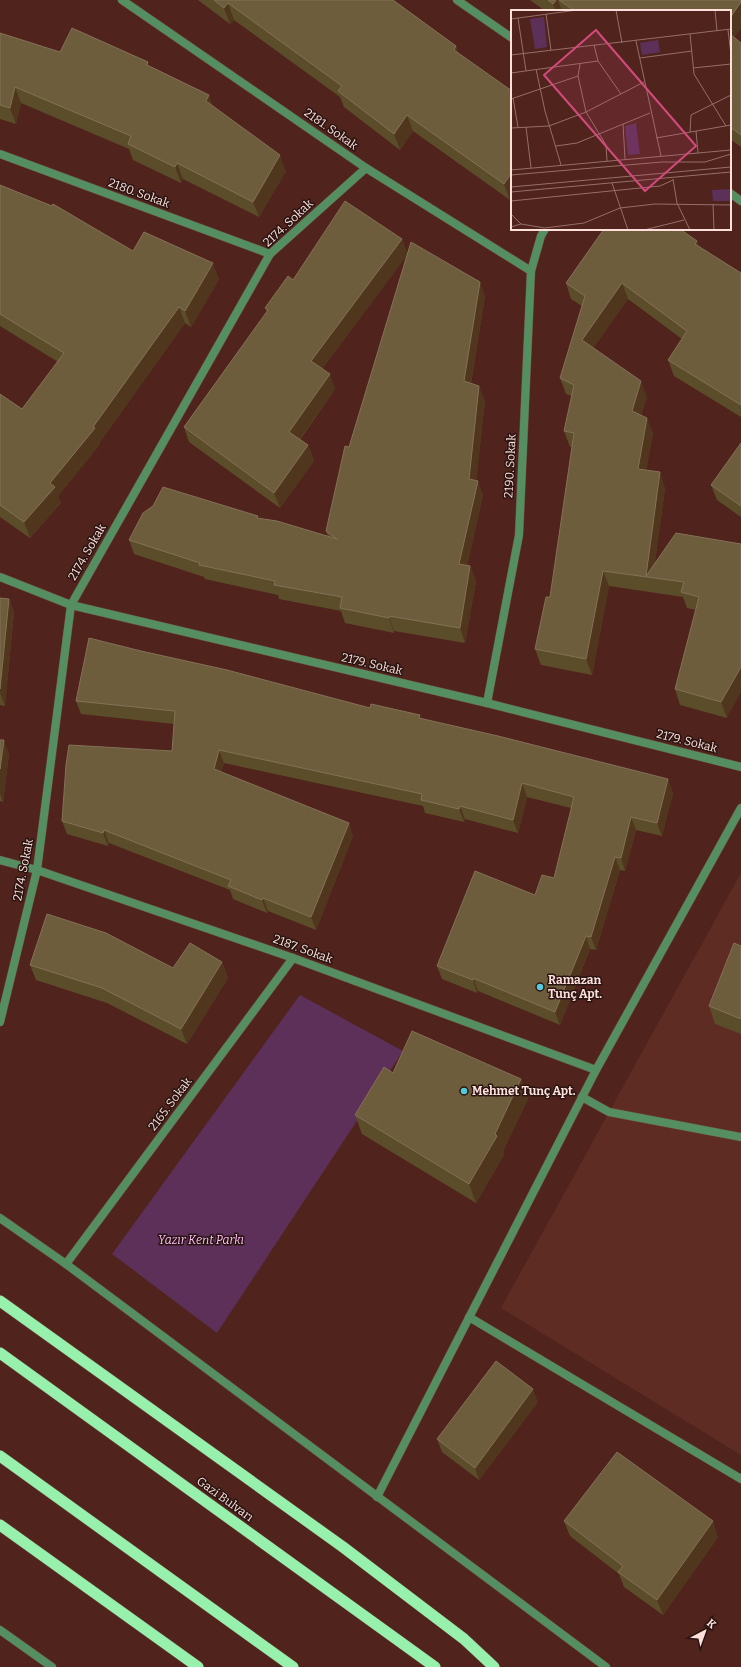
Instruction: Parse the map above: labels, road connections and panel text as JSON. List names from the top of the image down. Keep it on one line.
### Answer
{"streets":{"highway":["Gazi Bulvarı"],"street":["2181. Sokak","2180. Sokak","2174. Sokak","2190. Sokak","2179. Sokak","2187. Sokak","2165. Sokak"]},"crossings":[["2181. Sokak","2174. Sokak"],["2181. Sokak","2190. Sokak"],["2180. Sokak","2174. Sokak"],["2174. Sokak","2179. Sokak"],["2174. Sokak","2187. Sokak"],["2190. Sokak","2179. Sokak"],["2187. Sokak","2165. Sokak"]],"parks":["Yazır Kent Parkı"],"places":["Ramazan Tunç Apt.","Mehmet Tunç Apt."],"north":"top right"}
